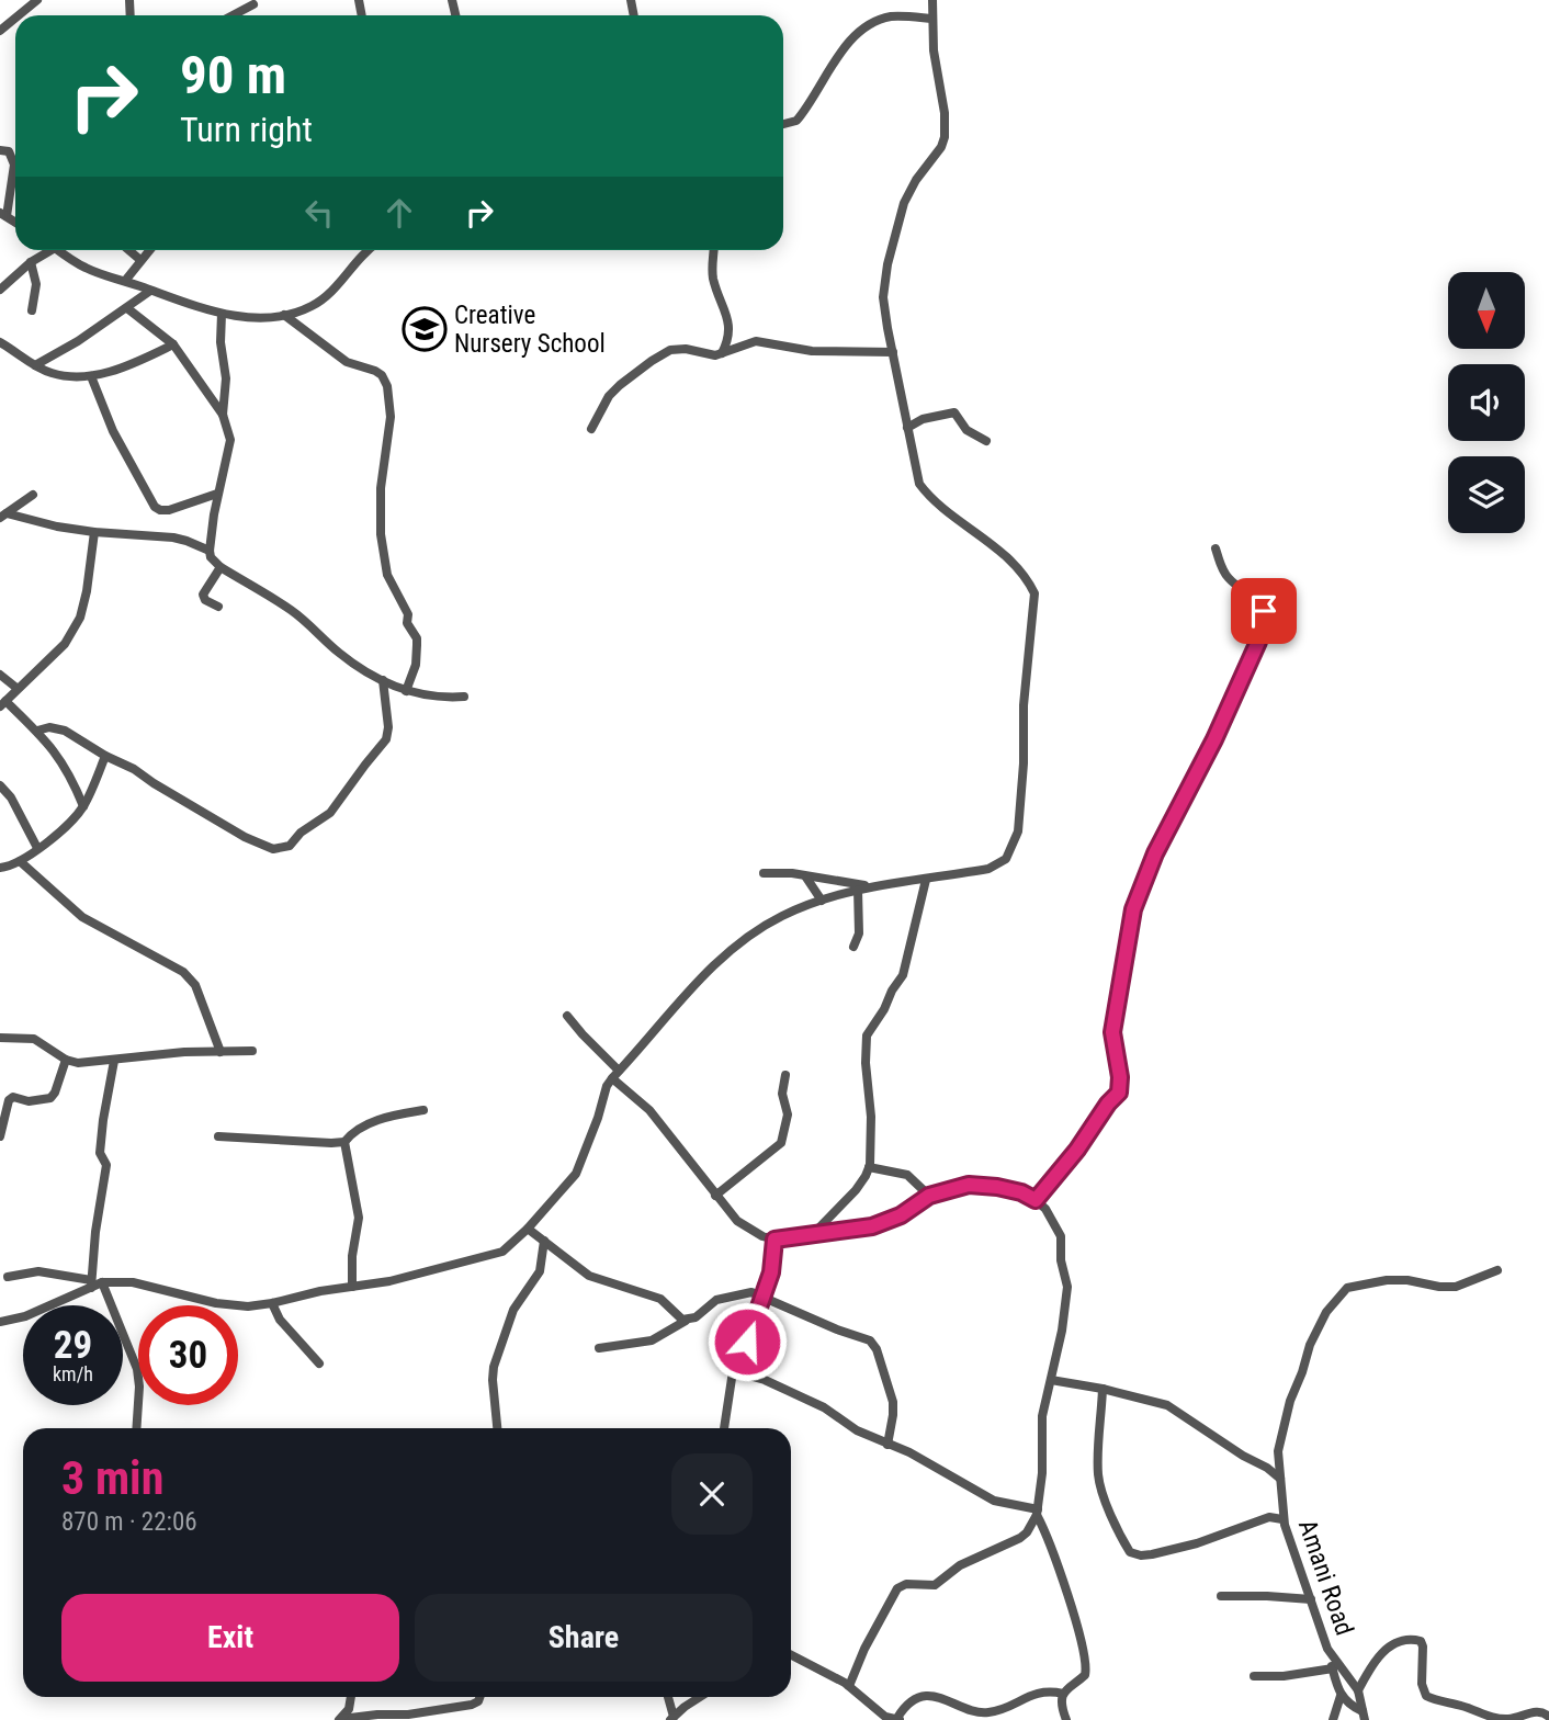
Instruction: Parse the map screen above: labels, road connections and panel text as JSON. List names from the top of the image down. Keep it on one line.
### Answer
{"streets":{"street":["Amani Road"]},"places":{"school or university":["Creative Nursery School"]},"north":"bottom","page":{"turn":["90 m","Turn right"],"speed":"29 km/h","limit":"30","heading":["3 min","870 m · 22:06"],"buttons":["Exit","Share"]}}
